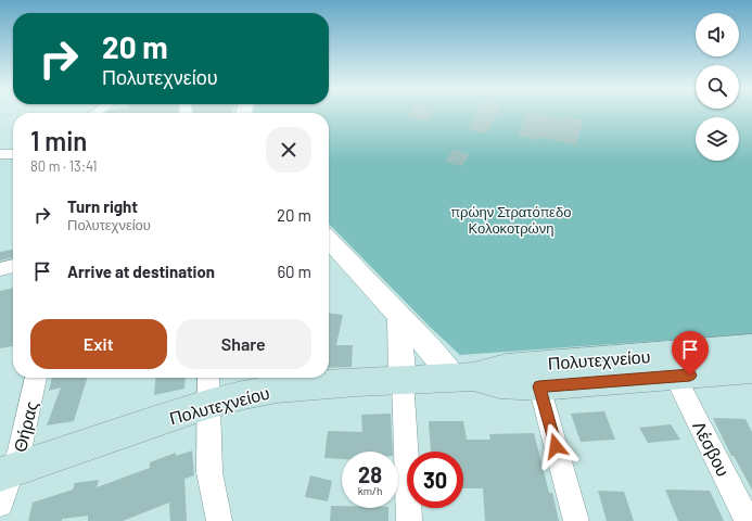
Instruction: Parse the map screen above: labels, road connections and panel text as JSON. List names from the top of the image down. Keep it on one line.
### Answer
{"streets":{"main road":["Πολυτεχνείου"],"street":["Θήρας","Λέσβου"]},"crossings":[["Πολυτεχνείου","Θήρας"],["Πολυτεχνείου","Λέσβου"]],"parks":["πρώην Στρατόπεδο Κολοκοτρώνη"],"page":{"turn":["20 m","Πολυτεχνείου"],"heading":["1 min","80 m · 13:41"],"list":[{"name":"Turn right","note":"Πολυτεχνείου","value":"20 m"},{"name":"Arrive at destination","value":"60 m"}],"buttons":["Exit","Share"],"speed":"28 km/h","limit":"30"}}
